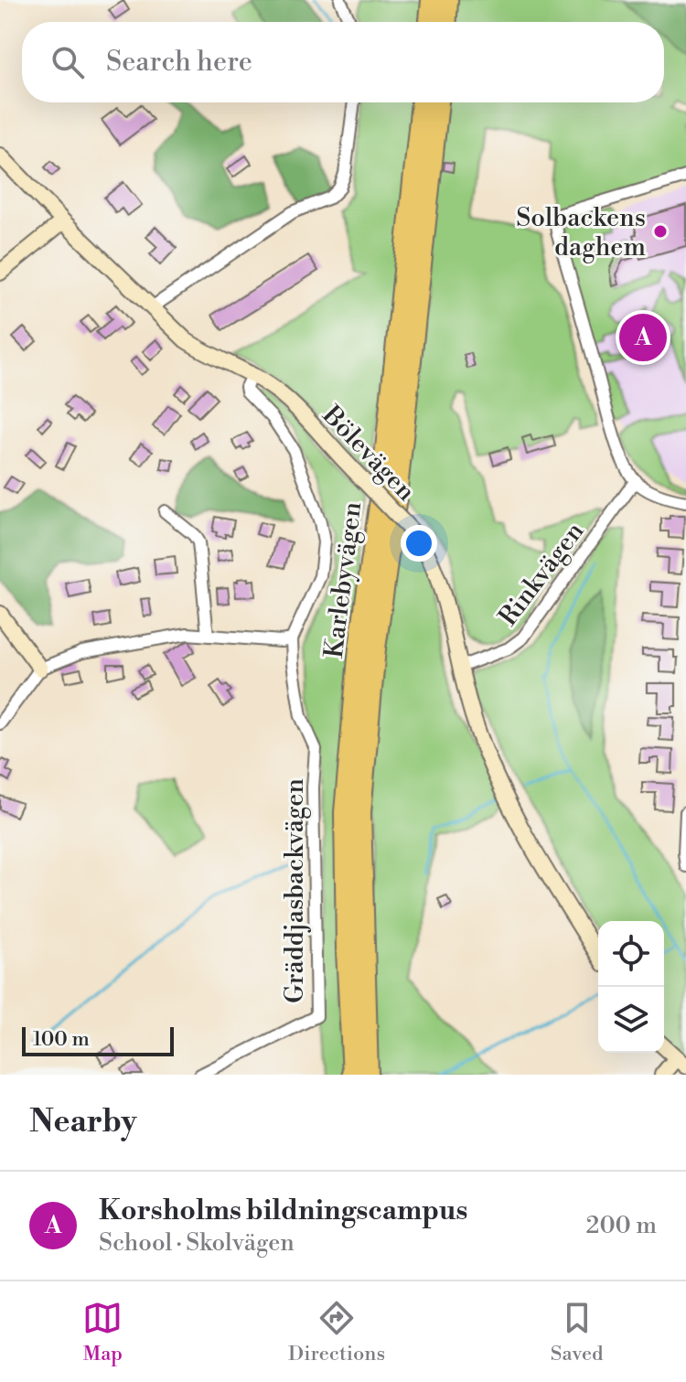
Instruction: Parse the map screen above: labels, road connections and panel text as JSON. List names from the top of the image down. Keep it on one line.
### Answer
{"streets":{"highway":["Karlebyvägen"],"main road":["Bölevägen"],"street":["Rinkvägen","Gräddjasbackvägen"]},"crossings":[["Bölevägen","Rinkvägen"]],"places":["Solbackens daghem"],"scale_bar":"100 m","page":{"search":"Search here","pins":"A","scale":"100 m","heading":"Nearby","list":[{"mark":"A","name":"Korsholms bildningscampus","note":"School · Skolvägen","value":"200 m"}],"nav":["Map","Directions","Saved"]}}
